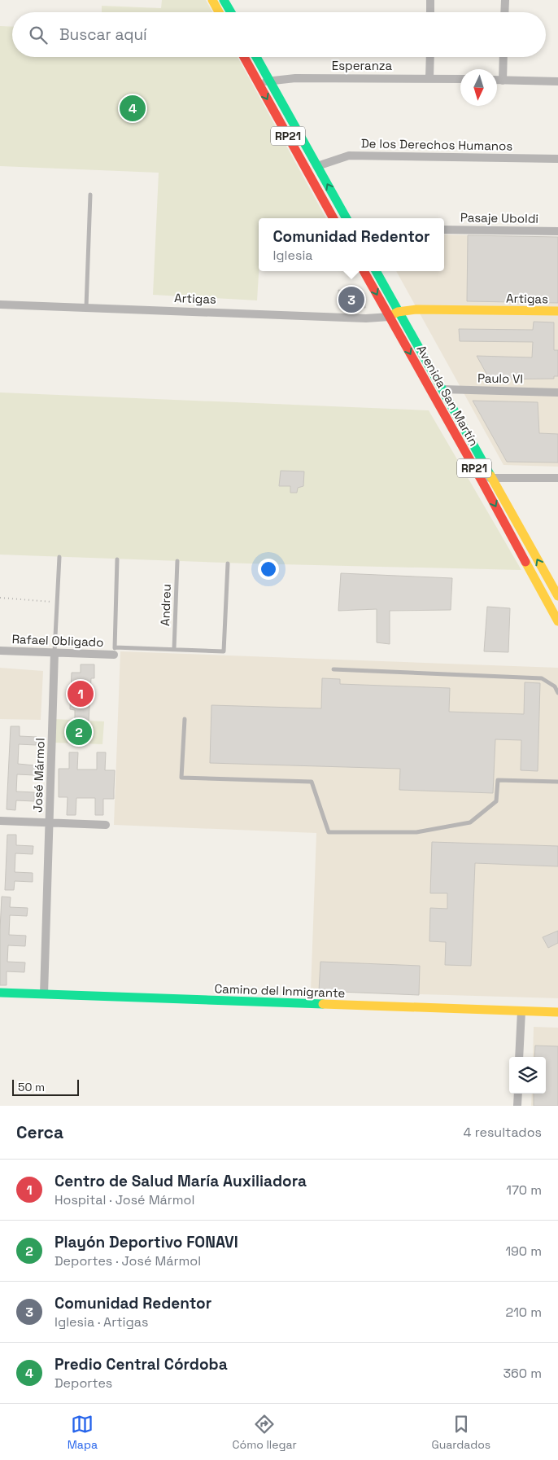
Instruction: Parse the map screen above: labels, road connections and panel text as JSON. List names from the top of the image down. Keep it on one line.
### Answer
{"streets":{"main road":["RP21","Artigas","Avenida San Martín","Camino del Inmigrante"],"street":["Esperanza","De los Derechos Humanos","Pasaje Uboldi","Paulo VI","Rafael Obligado","José Mármol"],"lane":["Andreu"]},"crossings":[["Esperanza","RP21"],["RP21","De los Derechos Humanos"],["Artigas","Avenida San Martín"],["Paulo VI","Avenida San Martín"],["Andreu","Rafael Obligado"],["Rafael Obligado","José Mármol"],["José Mármol","Camino del Inmigrante"]],"scale_bar":"50 m","north":"bottom","page":{"search":"Buscar aquí","pins":["4","3","1","2"],"popup":["Comunidad Redentor","Iglesia"],"scale":"50 m","heading":["Cerca","4 resultados"],"list":[{"mark":"1","name":"Centro de Salud María Auxiliadora","note":"Hospital · José Mármol","value":"170 m"},{"mark":"2","name":"Playón Deportivo FONAVI","note":"Deportes · José Mármol","value":"190 m"},{"mark":"3","name":"Comunidad Redentor","note":"Iglesia · Artigas","value":"210 m"},{"mark":"4","name":"Predio Central Córdoba","note":"Deportes","value":"360 m"}],"nav":["Mapa","Cómo llegar","Guardados"]}}
